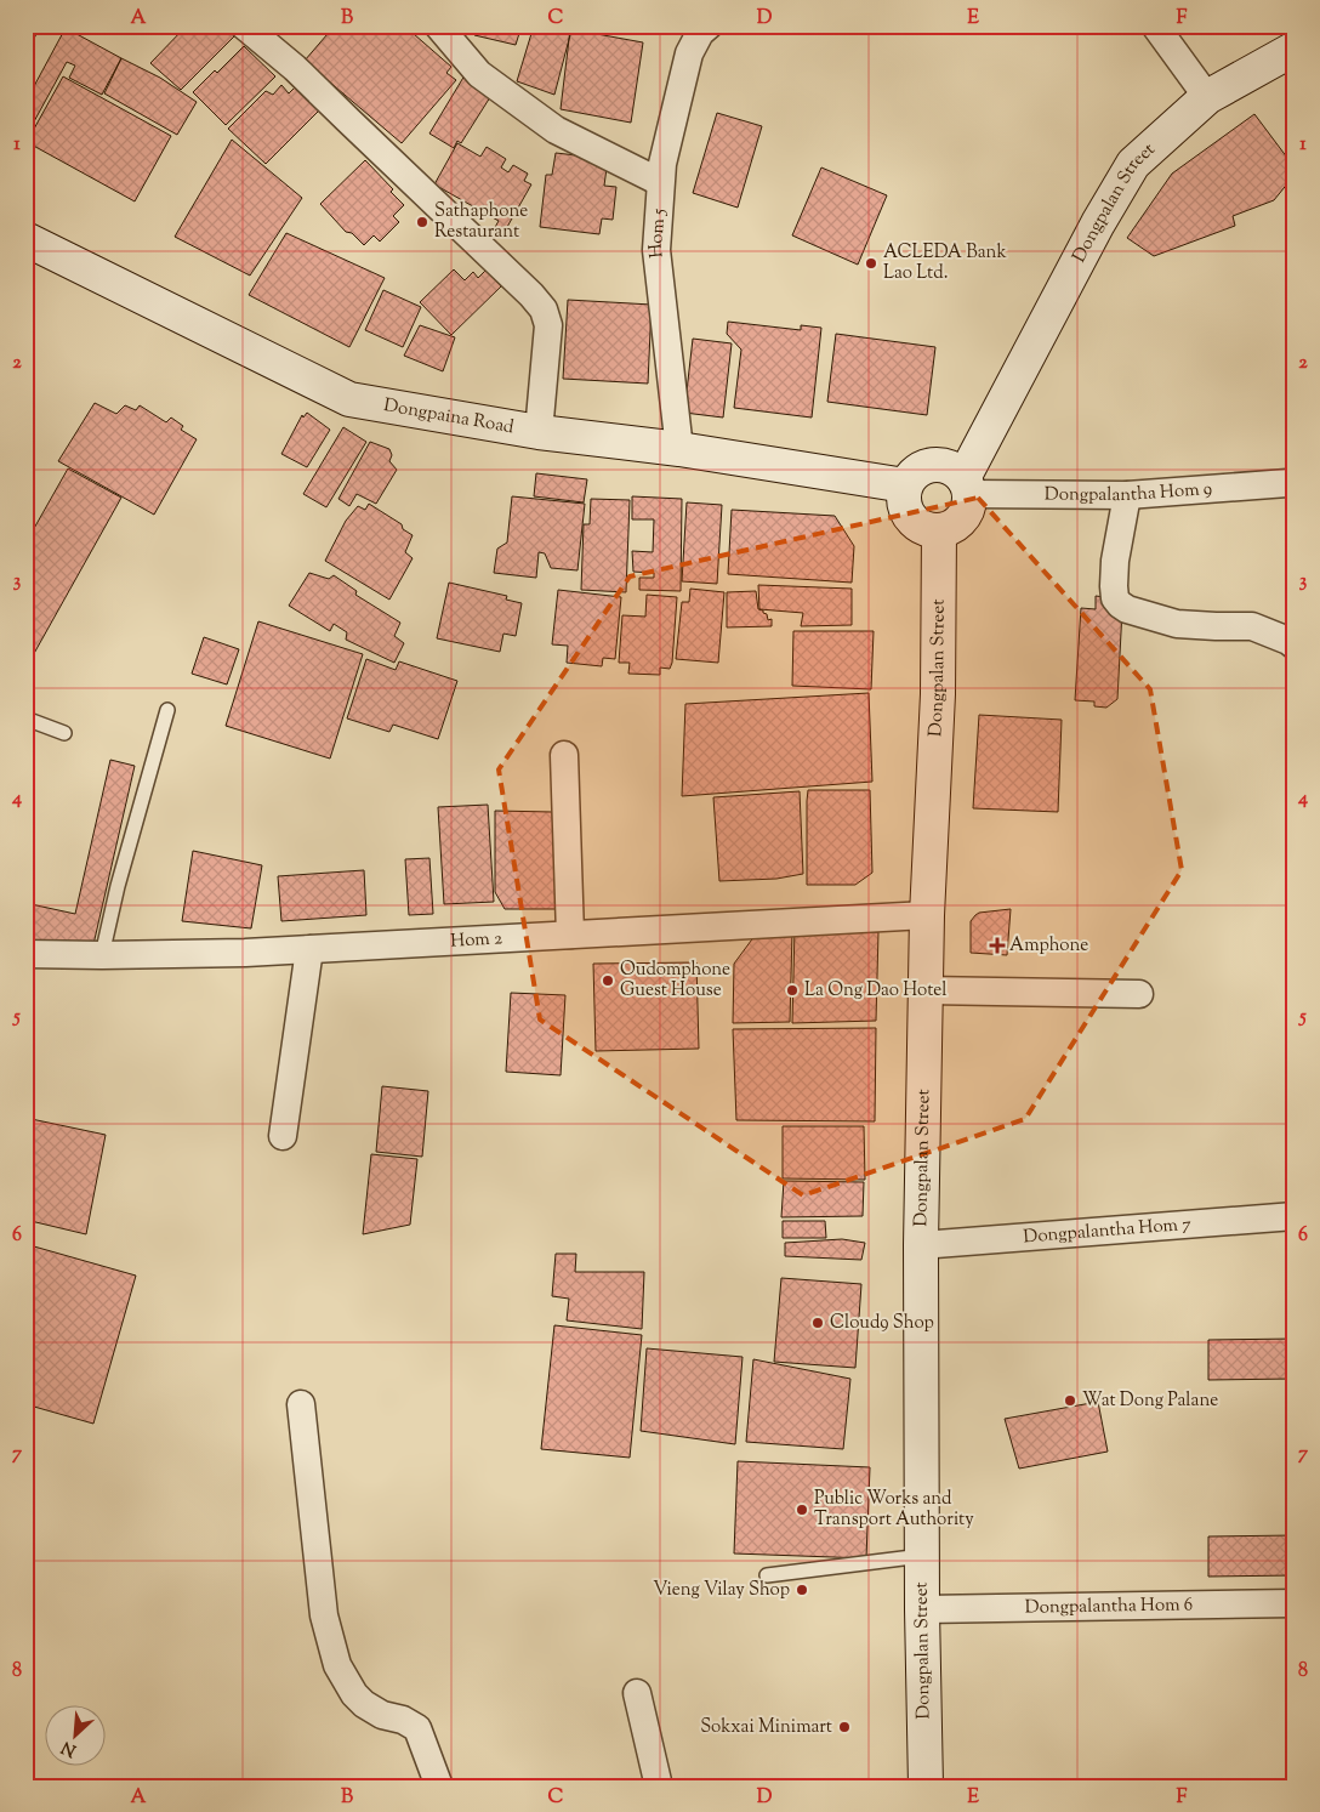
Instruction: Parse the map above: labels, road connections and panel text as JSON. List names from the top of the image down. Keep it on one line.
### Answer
{"streets":{"street":["Dongpalan Street","Hom 5","Dongpaina Road","Dongpalantha Hom 9","Hom 2","Dongpalantha Hom 7","Dongpalantha Hom 6"]},"crossings":[["Dongpalan Street","Dongpaina Road"],["Dongpalan Street","Dongpalantha Hom 9"],["Dongpalan Street","Hom 2"],["Dongpalan Street","Dongpalantha Hom 7"],["Dongpalan Street","Dongpalantha Hom 6"],["Hom 5","Dongpaina Road"],["Dongpaina Road","Dongpalantha Hom 9"]],"places":{"other":["Sathaphone Restaurant","ACLEDA Bank Lao Ltd.","Oudomphone Guest House","La Ong Dao Hotel","Cloud9 Shop","Wat Dong Palane","Public Works and Transport Authority","Vieng Vilay Shop","Sokxai Minimart"],"health":["Amphone"]},"north":"bottom left","grid":{"columns":["A","B","C","D","E","F"],"rows":["1","2","3","4","5","6","7","8"]}}
